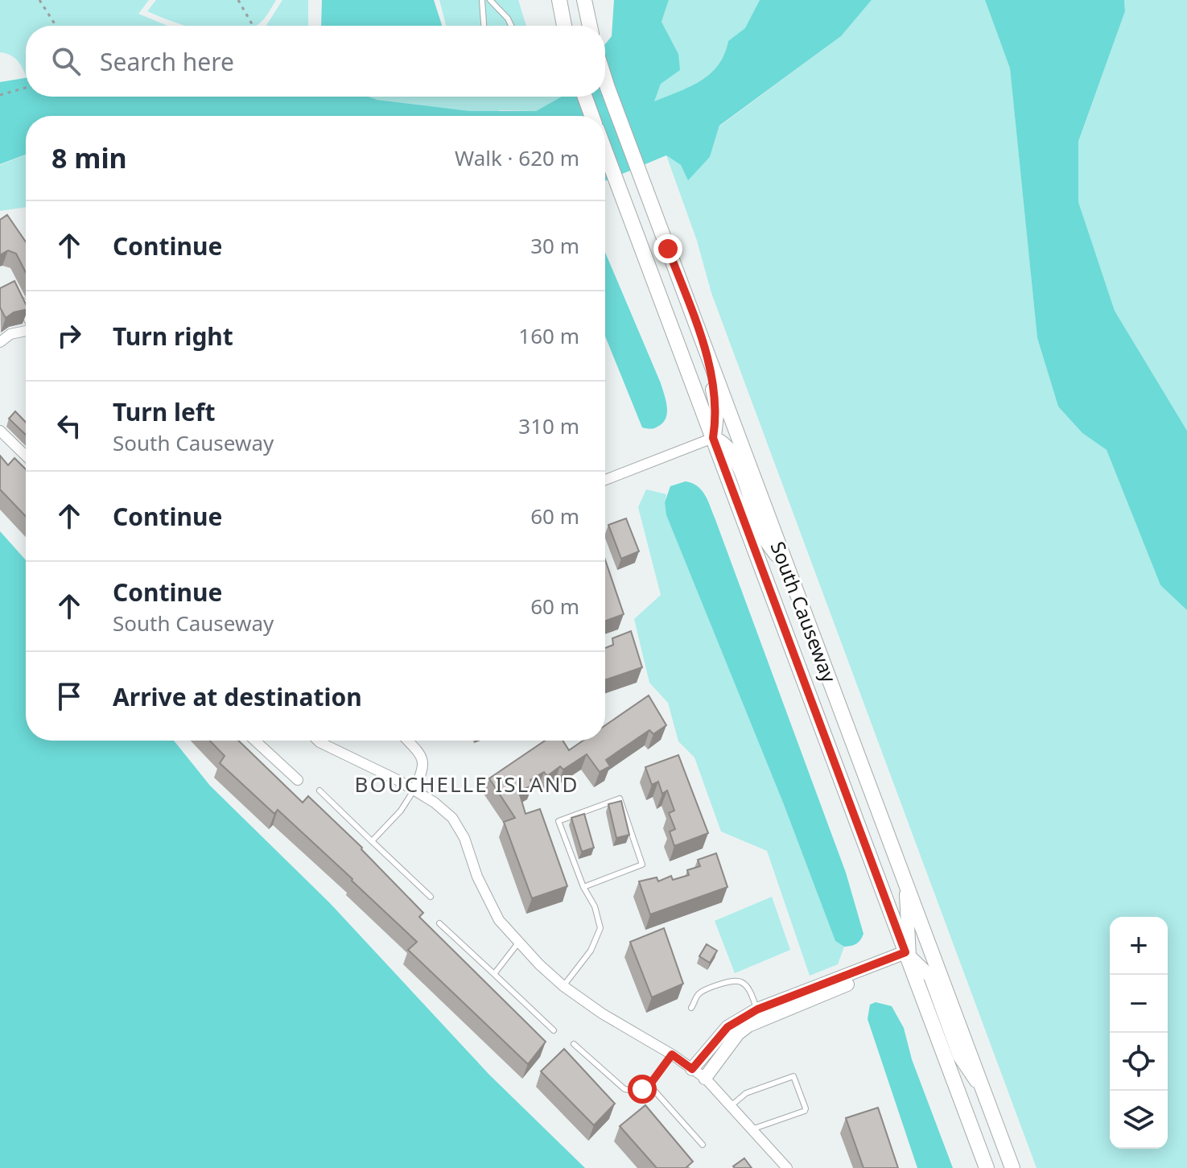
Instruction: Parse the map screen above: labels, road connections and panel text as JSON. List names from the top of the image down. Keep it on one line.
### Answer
{"streets":{"main road":["South Causeway"]},"districts":["BOUCHELLE ISLAND"],"page":{"search":"Search here","heading":["8 min","Walk · 620 m"],"list":[["Continue","30 m"],["Turn right","160 m"],["Turn left","South Causeway","310 m"],["Continue","60 m"],["Continue","South Causeway","60 m"],"Arrive at destination"],"map_buttons":["+","−"]}}
